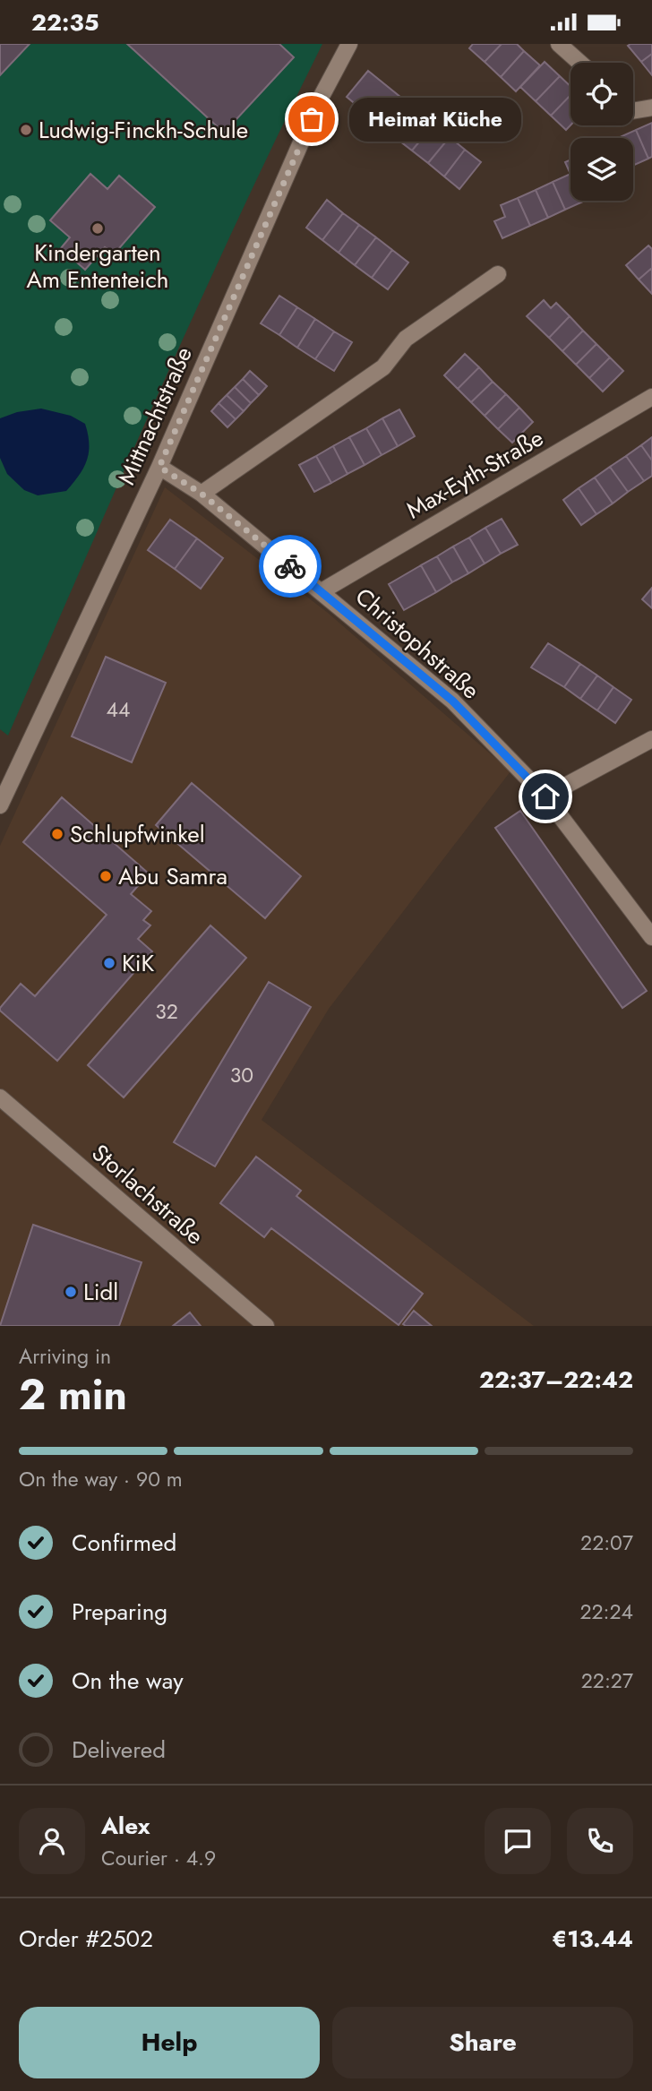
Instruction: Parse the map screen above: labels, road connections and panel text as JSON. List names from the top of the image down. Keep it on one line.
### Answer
{"streets":{"street":["Mittnachtstraße","Max-Eyth-Straße","Christophstraße","Storlachstraße"]},"crossings":[["Mittnachtstraße","Christophstraße"],["Max-Eyth-Straße","Christophstraße"]],"places":["Heimat Küche","Ludwig-Finckh-Schule","Kindergarten Am Ententeich","Schlupfwinkel","Abu Samra","KiK","Lidl"],"house_numbers":["44","32","30"],"page":{"status":"22:35","bubble":"Heimat Küche","heading":["2 min","Arriving in","22:37–22:42"],"panel":["Alex","Courier · 4.9","Order #2502","€13.44"],"bar":"On the way · 90 m","list":[["Confirmed","22:07"],["Preparing","22:24"],["On the way","22:27"],"Delivered"],"buttons":["Help","Share"]}}
